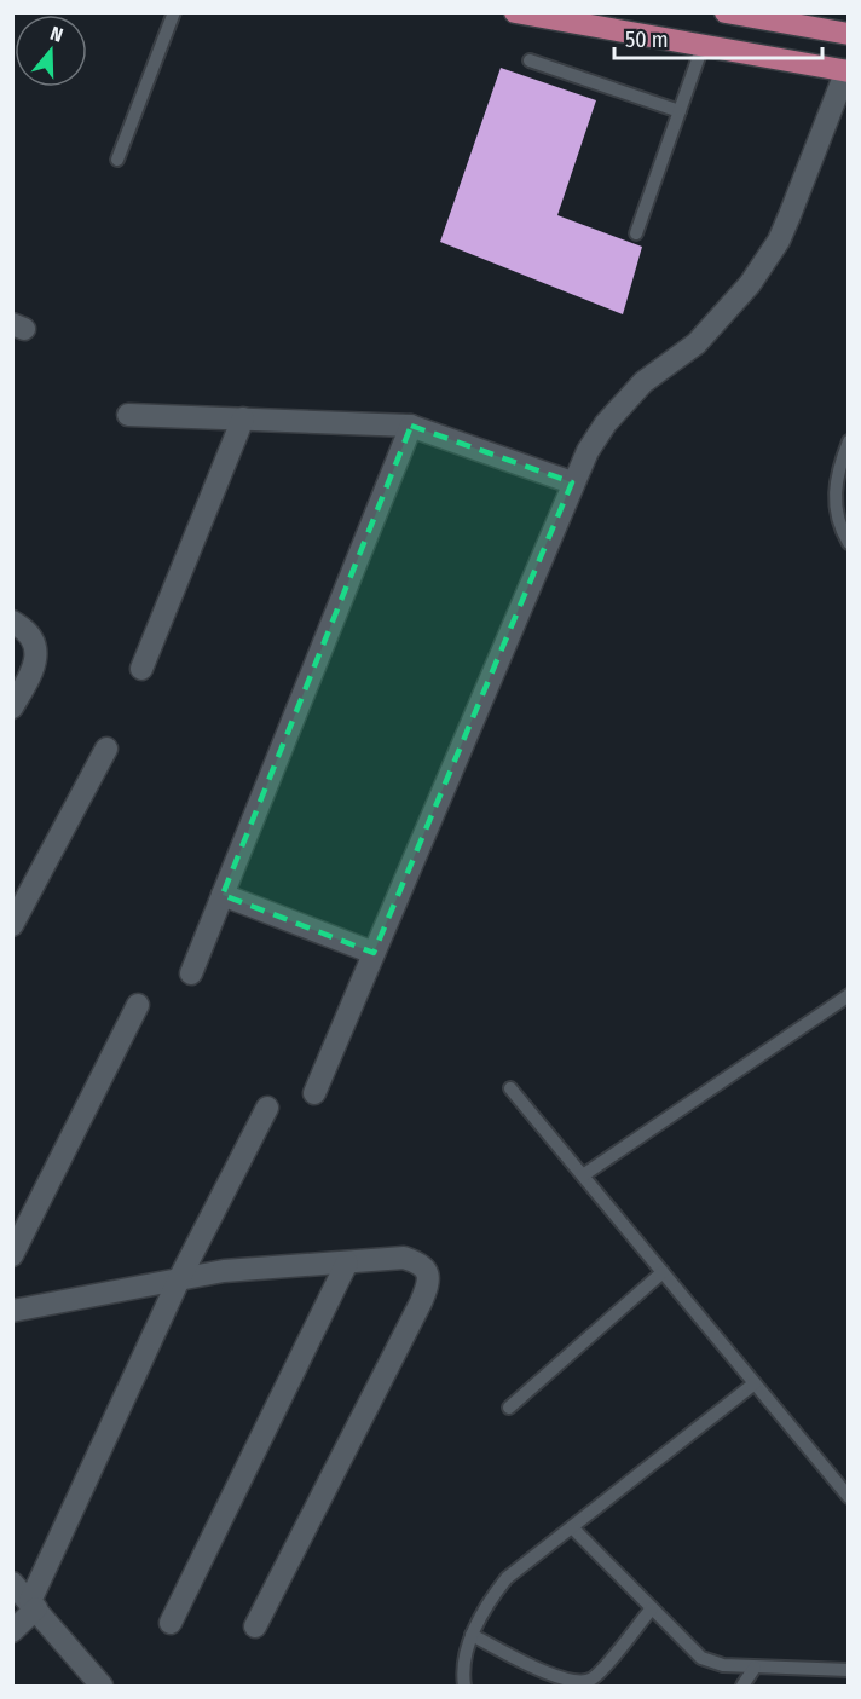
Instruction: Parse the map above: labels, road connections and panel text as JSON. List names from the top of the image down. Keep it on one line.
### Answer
{"scale_bar":"50 m","north":"top"}
